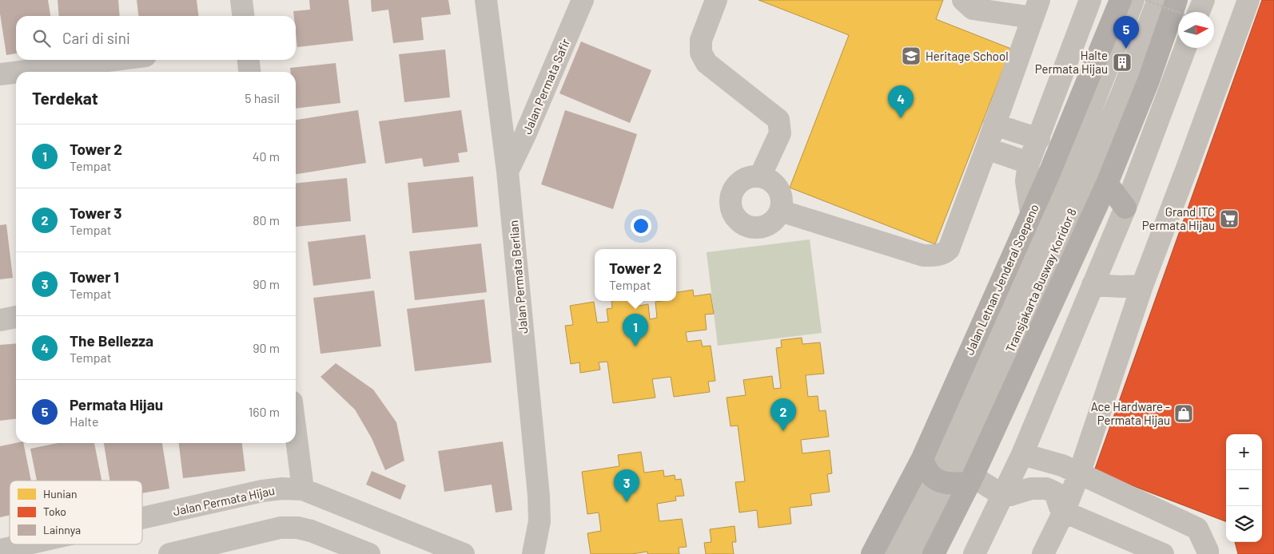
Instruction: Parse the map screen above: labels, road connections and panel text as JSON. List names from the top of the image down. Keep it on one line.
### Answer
{"streets":{"main road":["Jalan Letnan Jenderal Soepeno"],"street":["Jalan Permata Safir","Jalan Permata Berlian","Transjakarta Busway Koridor 8","Jalan Permata Hijau"]},"crossings":[["Jalan Permata Safir","Jalan Permata Berlian"],["Jalan Letnan Jenderal Soepeno","Transjakarta Busway Koridor 8"]],"places":{"school or university":["Heritage School"],"building":["Halte Permata Hijau"],"supermarket":["Grand ITC Permata Hijau"],"shop":["Ace Hardware - Permata Hijau"]},"legend":["Hunian","Toko","Lainnya"],"north":"right","page":{"pins":["5","4","1","2","3"],"search":"Cari di sini","heading":["Terdekat","5 hasil"],"list":[{"mark":"1","name":"Tower 2","note":"Tempat","value":"40 m"},{"mark":"2","name":"Tower 3","note":"Tempat","value":"80 m"},{"mark":"3","name":"Tower 1","note":"Tempat","value":"90 m"},{"mark":"4","name":"The Bellezza","note":"Tempat","value":"90 m"},{"mark":"5","name":"Permata Hijau","note":"Halte","value":"160 m"}],"popup":["Tower 2","Tempat"],"map_buttons":["+","−"]}}
